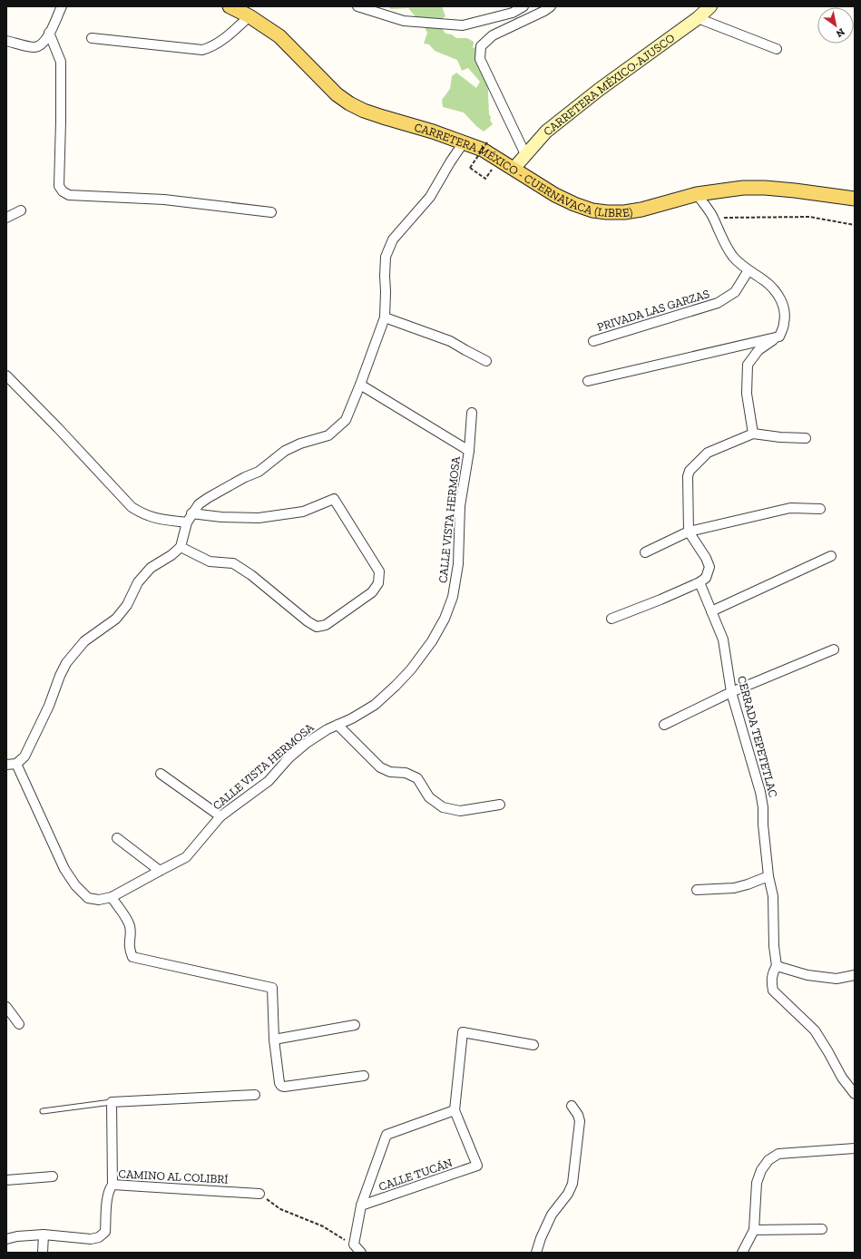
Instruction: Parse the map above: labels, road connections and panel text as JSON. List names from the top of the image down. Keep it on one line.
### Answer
{"streets":{"main road":["CARRETERA MÉXICO-AJUSCO","CARRETERA MÉXICO - CUERNAVACA (LIBRE)"],"street":["PRIVADA LAS GARZAS","CALLE VISTA HERMOSA","CERRADA TEPETETLAC","CALLE TUCÁN","CAMINO AL COLIBRÍ"]},"crossings":[["CARRETERA MÉXICO-AJUSCO","CARRETERA MÉXICO - CUERNAVACA (LIBRE)"]],"north":"bottom right"}
